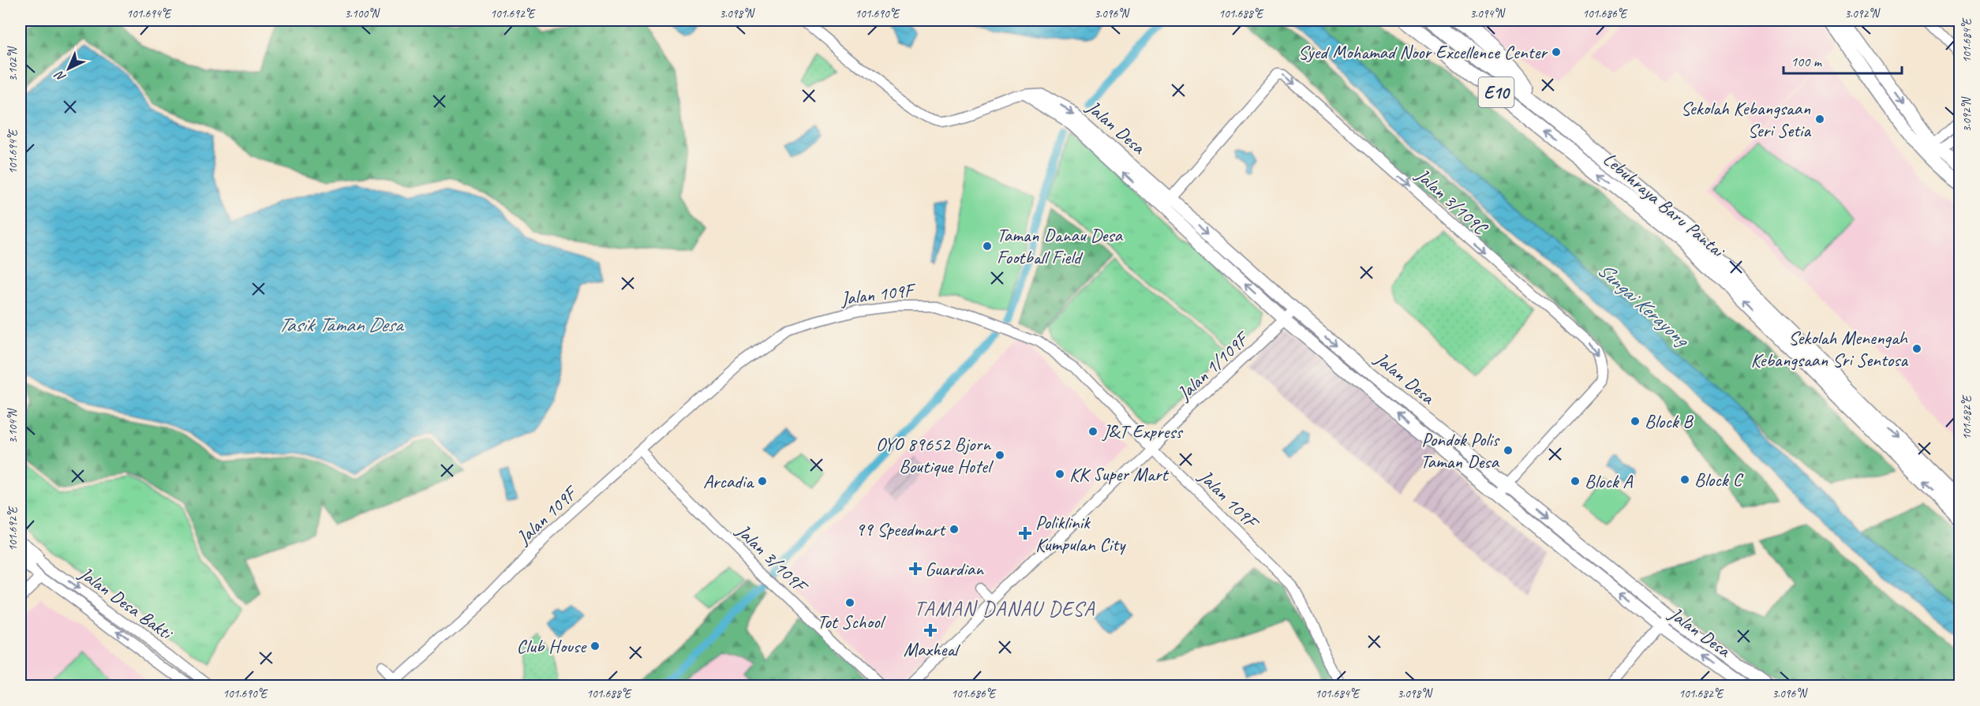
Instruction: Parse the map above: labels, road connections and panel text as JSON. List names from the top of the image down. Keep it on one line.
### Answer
{"streets":{"highway":["E10","Lebuhraya Baru Pantai"],"main road":["Jalan Desa"],"street":["Jalan 3/109C","Jalan 109F","Jalan 1/109F","Jalan 3/109F","Jalan Desa Bakti"]},"crossings":[["Jalan Desa","Jalan 3/109C"],["Jalan Desa","Jalan 1/109F"],["Jalan 109F","Jalan 1/109F"],["Jalan 109F","Jalan 3/109F"]],"districts":["TAMAN DANAU DESA"],"water":["Sungai Kerayong","Tasik Taman Desa"],"places":{"other":["Syed Mohamad Noor Excellence Center","Sekolah Kebangsaan Seri Setia","Taman Danau Desa Football Field","Sekolah Menengah Kebangsaan Sri Sentosa","Block B","J&T Express","Pondok Polis Taman Desa","OYO 89652 Bjorn Boutique Hotel","KK Super Mart","Block C","Arcadia","Block A","99 Speedmart","Tot School","Club House"],"health":["Poliklinik Kumpulan City","Guardian","Maxheal"]},"scale_bar":"100 m","north":"bottom left","coordinates":["101.694°E","3.100°N","101.692°E","3.098°N","101.690°E","3.096°N","101.688°E","3.094°N","101.686°E","3.092°N","101.684°E","3.102°N","101.682°E","3.104°N"]}
